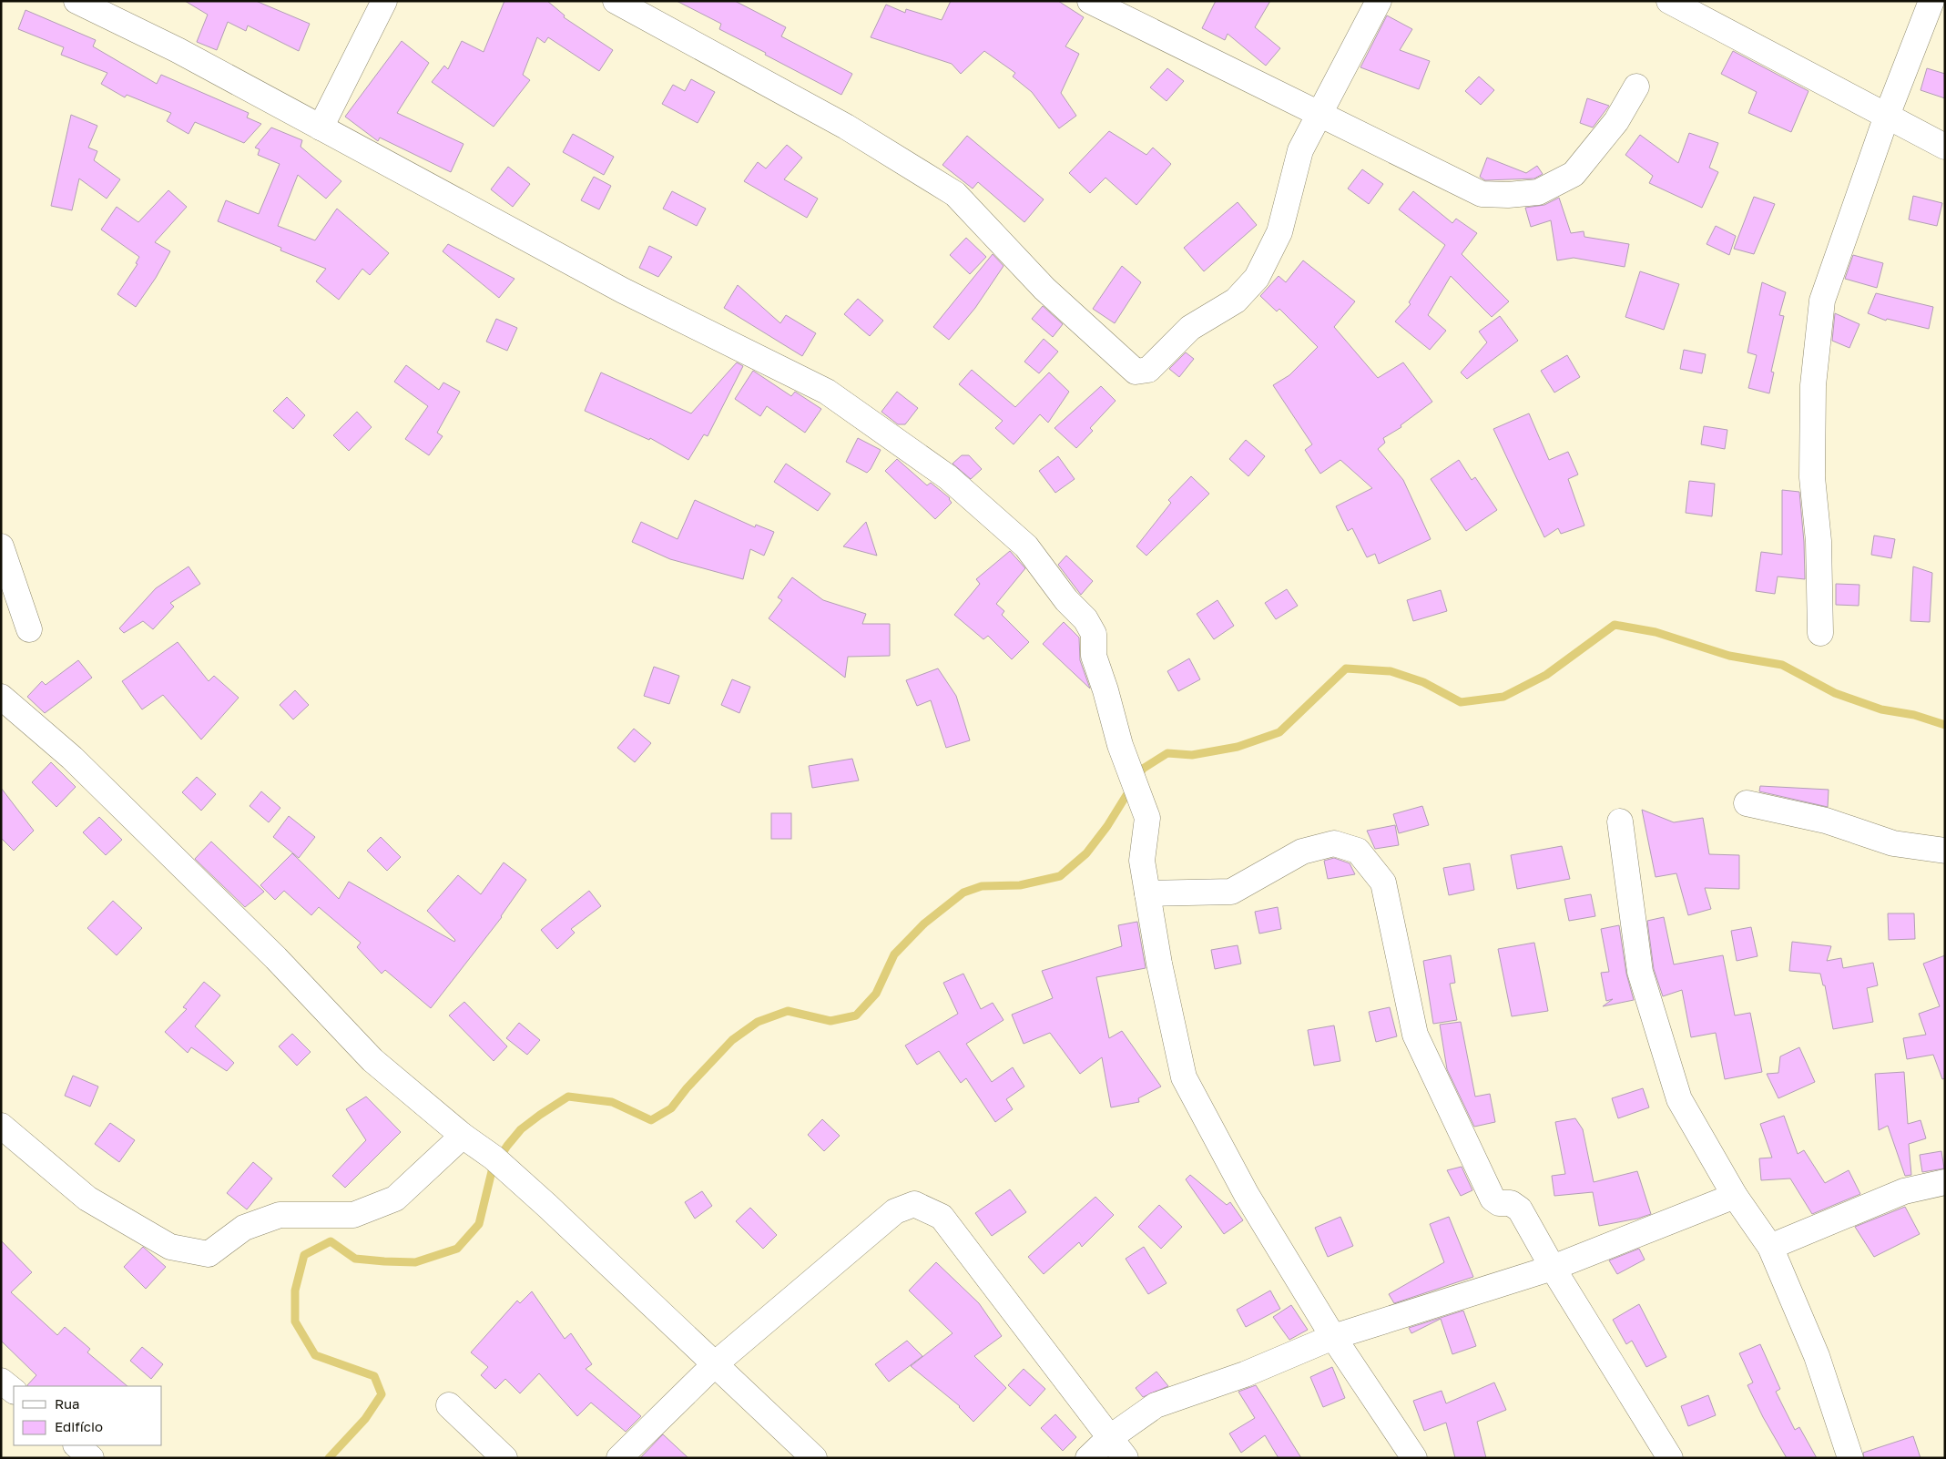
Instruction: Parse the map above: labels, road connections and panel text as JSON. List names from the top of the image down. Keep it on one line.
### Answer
{"legend":["Rua","Edifício"]}
